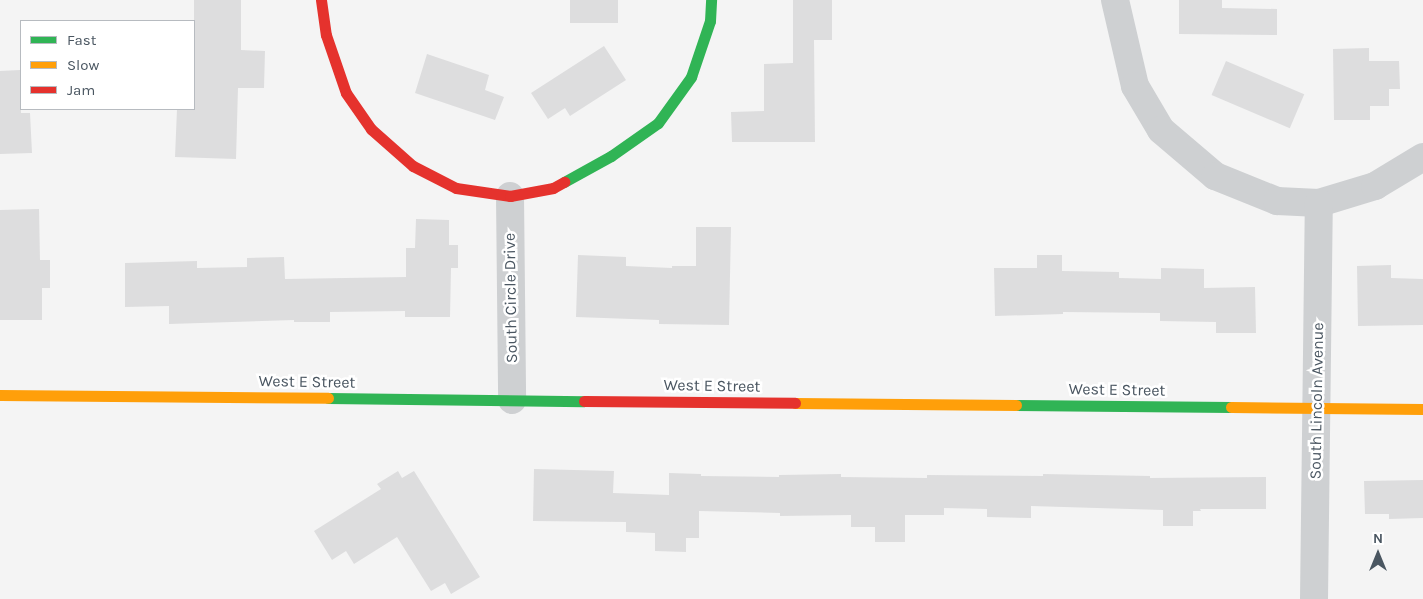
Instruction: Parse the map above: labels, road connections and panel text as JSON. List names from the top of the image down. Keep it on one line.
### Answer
{"streets":{"street":["South Circle Drive","West E Street","South Lincoln Avenue"]},"crossings":[["South Circle Drive","West E Street"],["West E Street","South Lincoln Avenue"]],"legend":["Fast","Slow","Jam"],"north":"top"}
